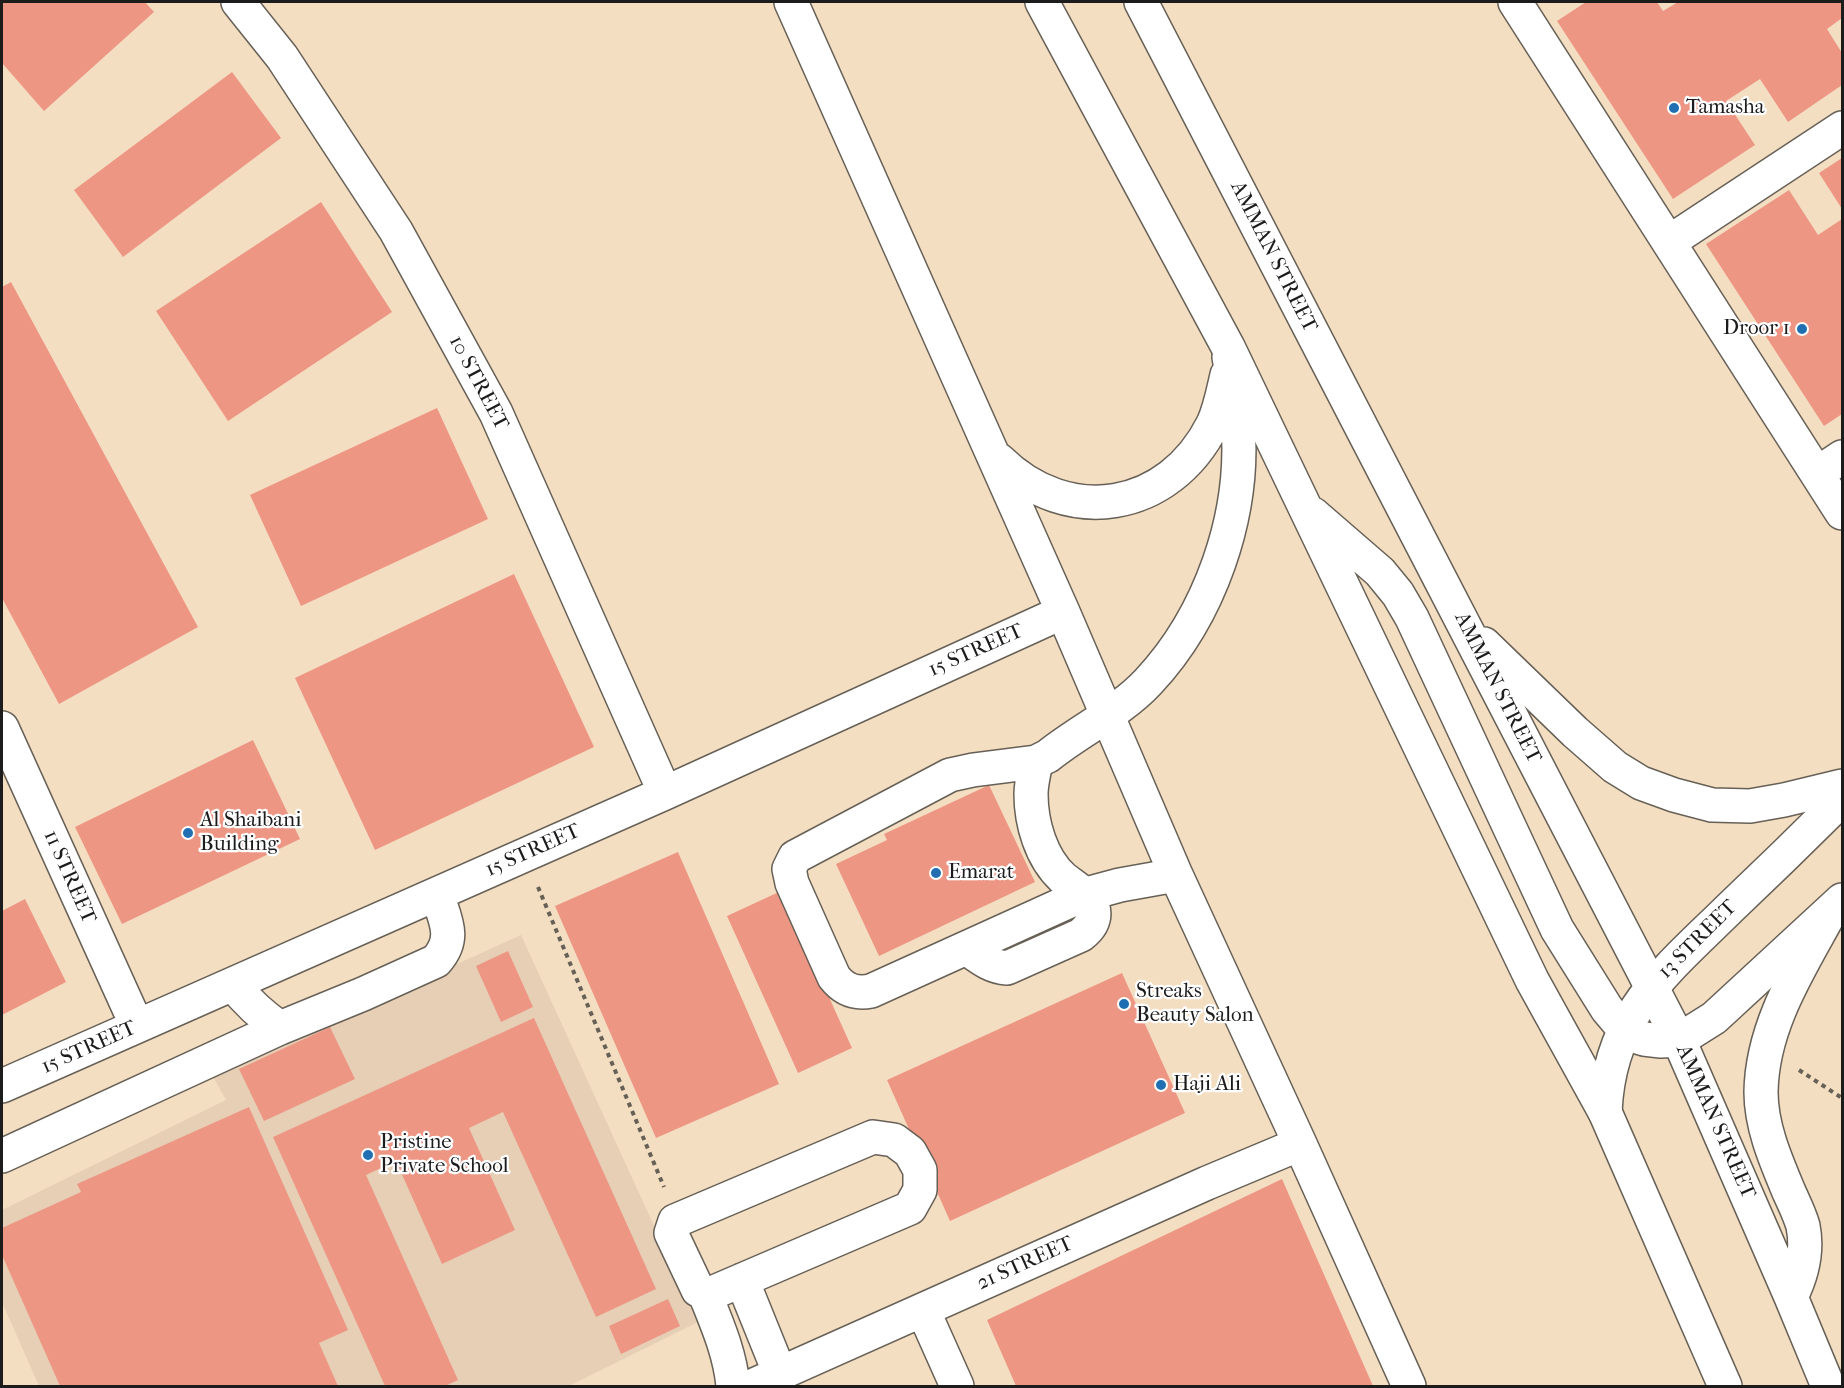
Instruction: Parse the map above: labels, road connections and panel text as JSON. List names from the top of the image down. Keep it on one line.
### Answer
{"streets":{"street":["AMMAN STREET","10 STREET","15 STREET","11 STREET","13 STREET","21 STREET"]},"crossings":[["AMMAN STREET","13 STREET"],["10 STREET","15 STREET"],["15 STREET","11 STREET"]],"places":["Tamasha","Droor 1","Al Shaibani Building","Emarat","Streaks Beauty Salon","Haji Ali","Pristine Private School"]}
